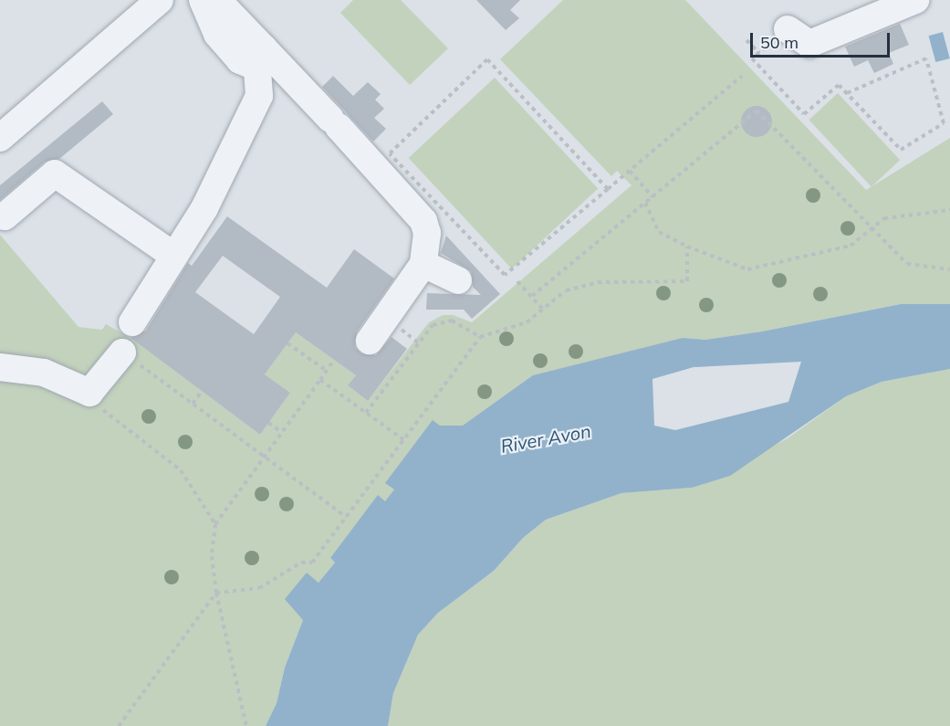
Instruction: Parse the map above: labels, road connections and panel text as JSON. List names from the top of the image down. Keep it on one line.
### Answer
{"water":["River Avon"],"scale_bar":"50 m"}
